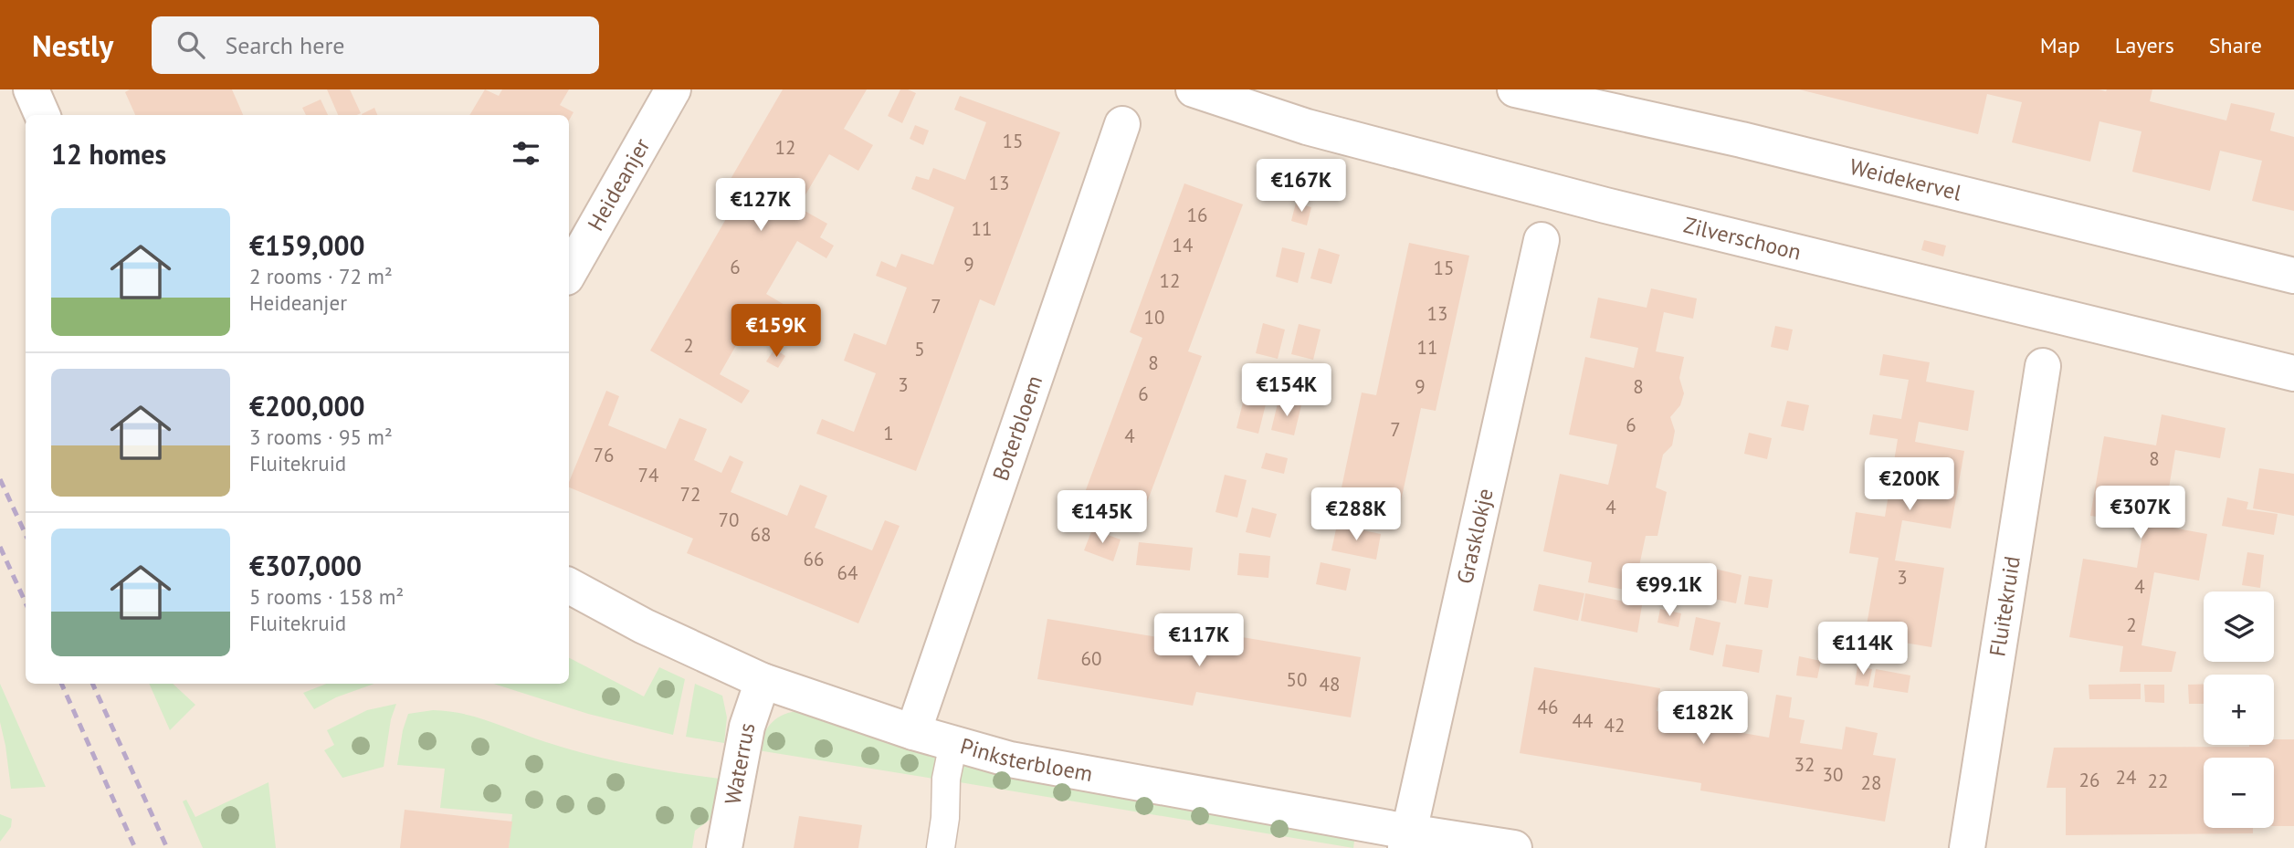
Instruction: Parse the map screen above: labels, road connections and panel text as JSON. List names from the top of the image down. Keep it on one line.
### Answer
{"streets":{"street":["Weidekervel","Heideanjer","Zilverschoon","Boterbloem","Grasklokje","Fluitekruid","Pinksterbloem","Waterrus"]},"crossings":[["Boterbloem","Pinksterbloem"],["Grasklokje","Pinksterbloem"],["Pinksterbloem","Waterrus"]],"house_numbers":["15","12","13","16","11","14","9","6","15","12","7","13","10","2","11","5","8","3","9","8","6","6","7","1","4","76","8","74","72","4","70","68","66","64","3","4","2","60","50","48","46","44","42","32","30","24","26","22","28"],"page":{"header":"Nestly","search":"Search here","nav":["Map","Layers","Share"],"heading":"12 homes","price":["€167K","€127K","€159K","€154K","€200K","€307K","€288K","€145K","€99.1K","€117K","€114K","€182K"],"list":[{"name":"€159,000","note":"2 rooms · 72 m² · Heideanjer"},{"name":"€200,000","note":"3 rooms · 95 m² · Fluitekruid"},{"name":"€307,000","note":"5 rooms · 158 m² · Fluitekruid"}],"map_buttons":["+","−"]}}
